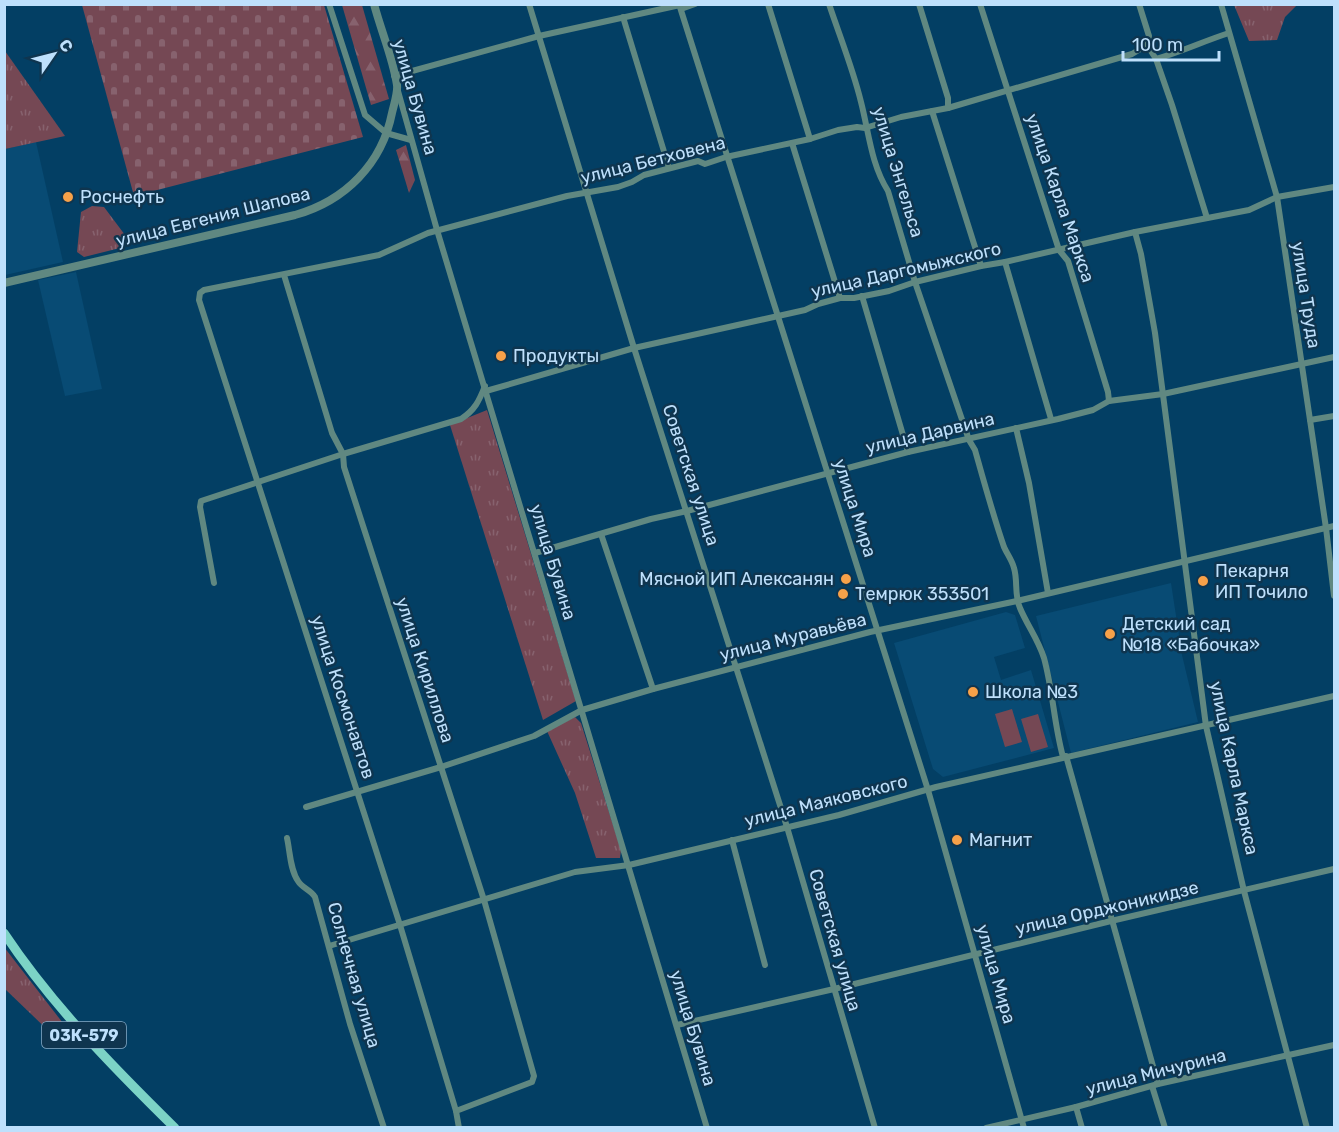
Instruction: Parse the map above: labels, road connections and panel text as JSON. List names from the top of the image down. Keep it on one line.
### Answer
{"streets":{"main road":["03К-579"],"street":["улица Бувина","улица Бетховена","улица Энгельса","улица Карла Маркса","улица Евгения Шапова","улица Даргомыжского","улица Труда","улица Дарвина","Советская улица","улица Мира","улица Муравьёва","улица Кириллова","улица Космонавтов","улица Маяковского","улица Орджоникидзе","Солнечная улица","улица Мичурина"]},"crossings":[["улица Бувина","улица Бетховена"],["улица Бувина","улица Евгения Шапова"],["улица Бувина","улица Даргомыжского"],["улица Бувина","улица Дарвина"],["улица Бувина","улица Муравьёва"],["улица Бувина","улица Маяковского"],["улица Бувина","улица Орджоникидзе"],["улица Бетховена","улица Энгельса"],["улица Бетховена","улица Карла Маркса"],["улица Бетховена","Советская улица"],["улица Бетховена","улица Мира"],["улица Бетховена","улица Кириллова"],["улица Бетховена","улица Космонавтов"],["улица Энгельса","улица Даргомыжского"],["улица Энгельса","улица Дарвина"],["улица Энгельса","улица Муравьёва"],["улица Энгельса","улица Маяковского"],["улица Энгельса","улица Орджоникидзе"],["улица Энгельса","улица Мичурина"],["улица Карла Маркса","улица Даргомыжского"],["улица Карла Маркса","улица Дарвина"],["улица Карла Маркса","улица Муравьёва"],["улица Карла Маркса","улица Маяковского"],["улица Карла Маркса","улица Орджоникидзе"],["улица Карла Маркса","улица Мичурина"],["улица Даргомыжского","улица Труда"],["улица Даргомыжского","Советская улица"],["улица Даргомыжского","улица Мира"],["улица Труда","улица Дарвина"],["улица Труда","улица Муравьёва"],["улица Дарвина","Советская улица"],["улица Дарвина","улица Мира"],["Советская улица","улица Муравьёва"],["Советская улица","улица Маяковского"],["Советская улица","улица Орджоникидзе"],["улица Мира","улица Муравьёва"],["улица Мира","улица Маяковского"],["улица Мира","улица Орджоникидзе"],["улица Мира","улица Мичурина"],["улица Муравьёва","улица Кириллова"],["улица Муравьёва","улица Космонавтов"],["улица Кириллова","улица Космонавтов"],["улица Кириллова","улица Маяковского"],["улица Космонавтов","улица Маяковского"],["улица Маяковского","Солнечная улица"]],"places":["Роснефть","Продукты","Мясной ИП Алексанян","Пекарня ИП Точило","Темрюк 353501","Детский сад №18 «Бабочка»","Школа №3","Магнит"],"scale_bar":"100 m","north":"top right"}
